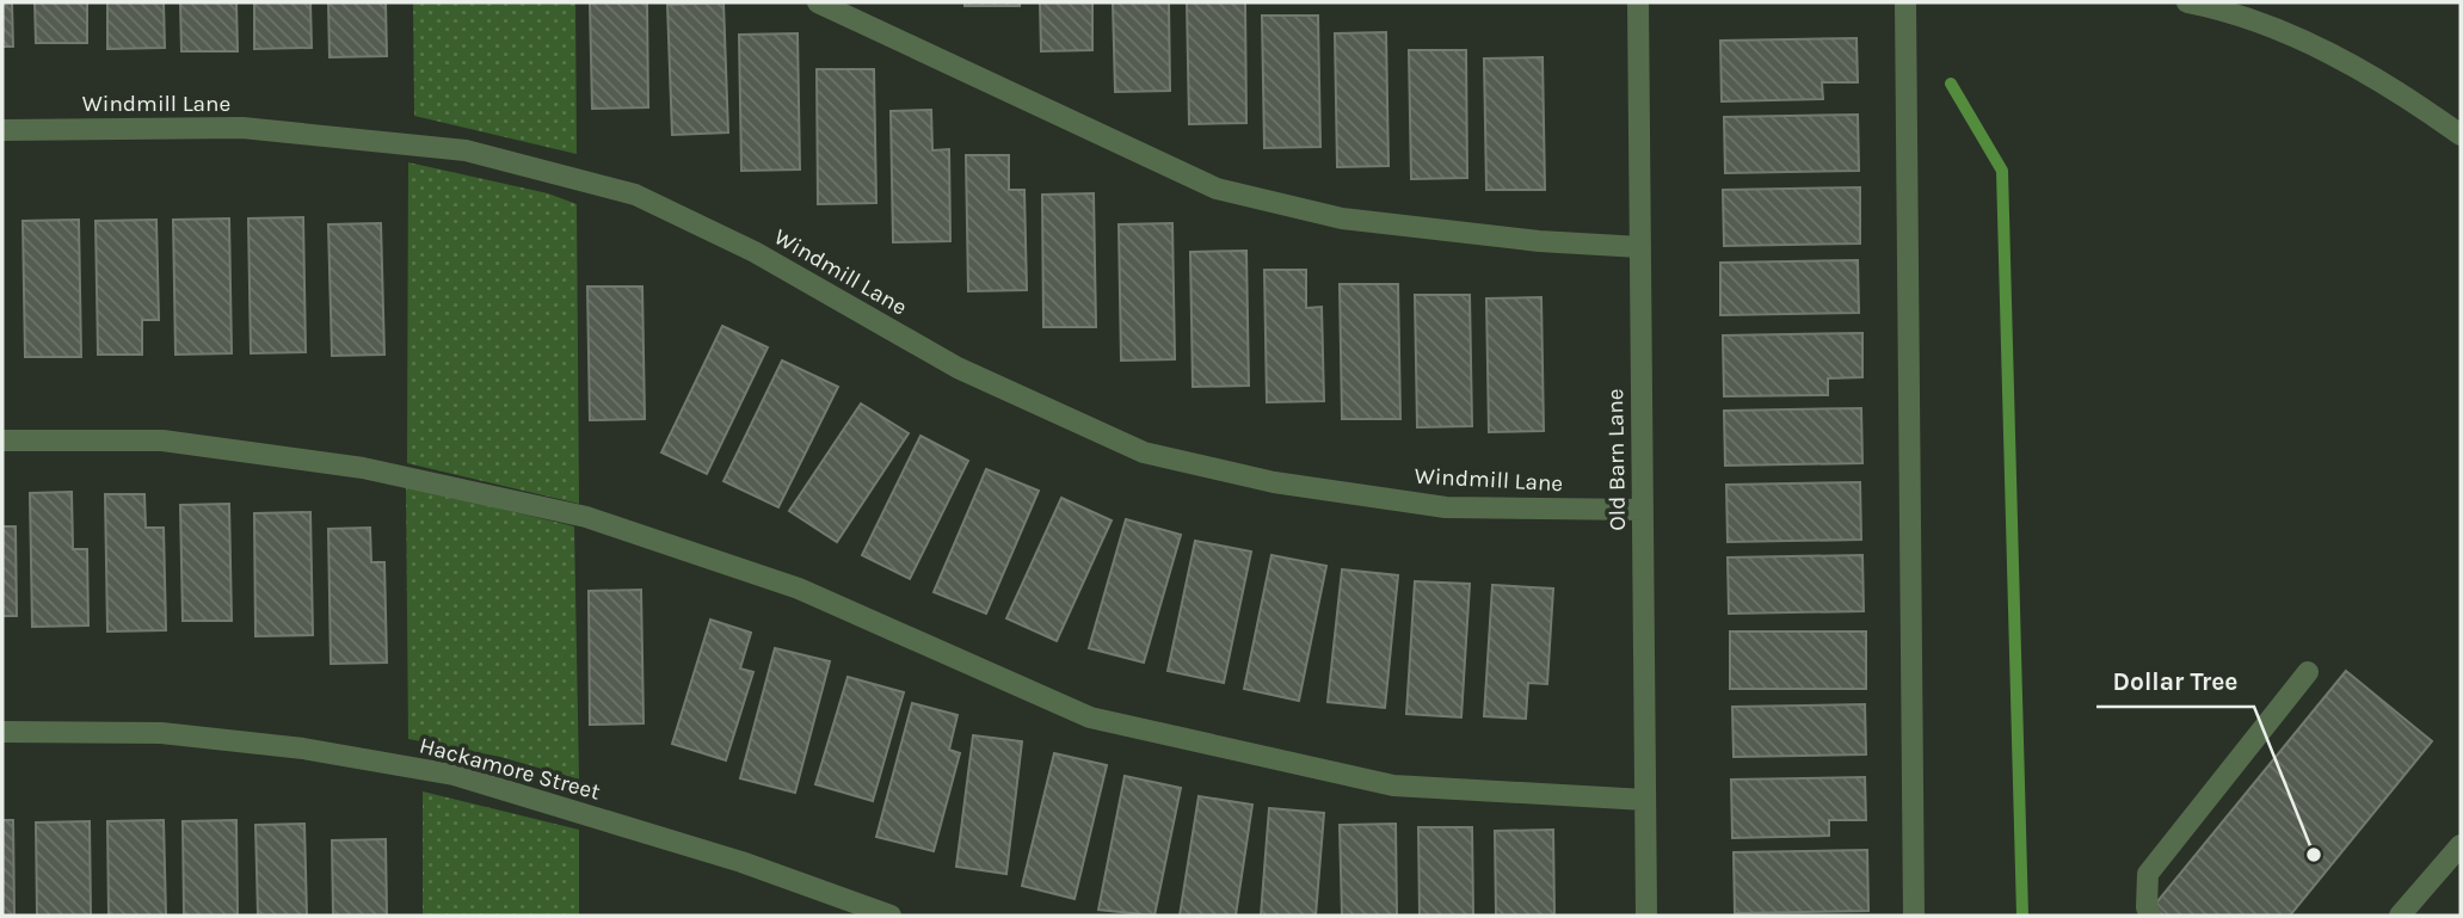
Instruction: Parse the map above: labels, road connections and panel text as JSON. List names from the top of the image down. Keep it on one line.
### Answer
{"streets":{"street":["Windmill Lane","Old Barn Lane","Hackamore Street"]},"crossings":[["Windmill Lane","Old Barn Lane"]],"places":["Dollar Tree"]}
